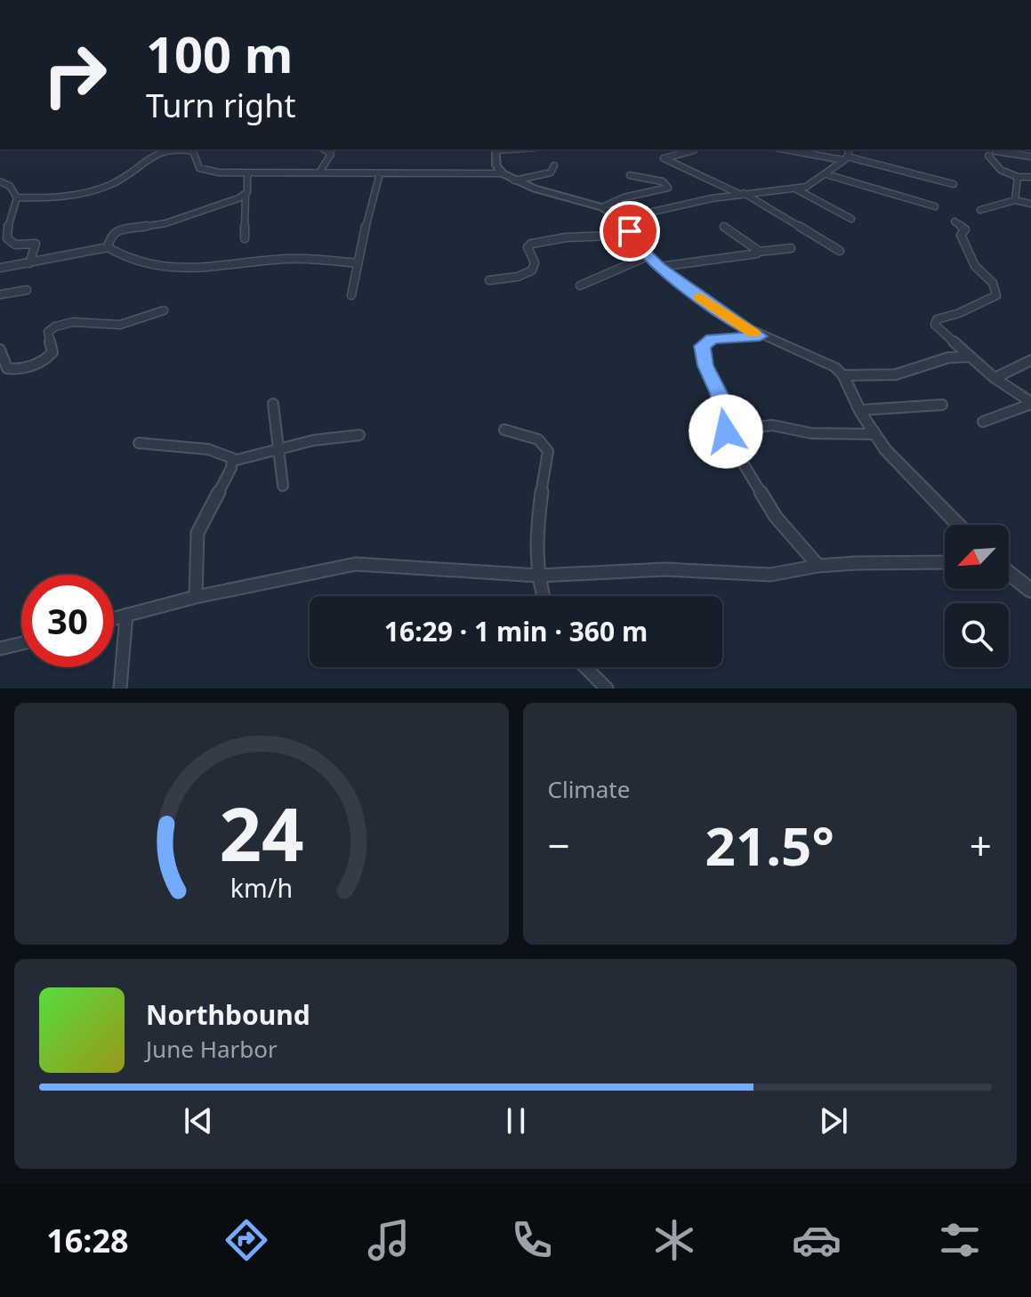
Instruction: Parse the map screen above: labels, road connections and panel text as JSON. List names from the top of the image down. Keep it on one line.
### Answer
{"north":"bottom left","page":{"turn":["100 m","Turn right"],"limit":"30","trip":"16:29 · 1 min · 360 m","tile":"Climate","heat":["−","21.5°","+"],"song":["Northbound","June Harbor"],"tabs":"16:28","gauge":["24","km/h"]}}
